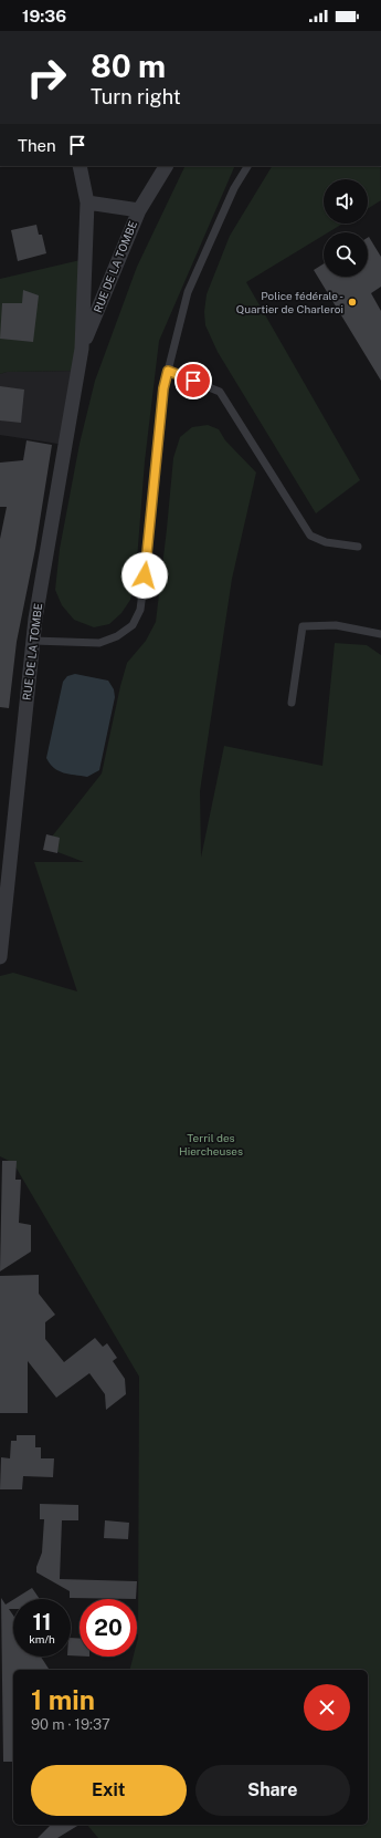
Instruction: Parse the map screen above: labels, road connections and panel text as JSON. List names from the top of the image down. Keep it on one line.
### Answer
{"streets":{"street":["RUE DE LA TOMBE"]},"parks":["Terril des Hiercheuses"],"places":["Police fédérale - Quartier de Charleroi"],"page":{"status":"19:36","turn":["80 m","Turn right"],"then":"Then","speed":"11 km/h","limit":"20","heading":["1 min","90 m · 19:37"],"buttons":["Exit","Share"]}}
